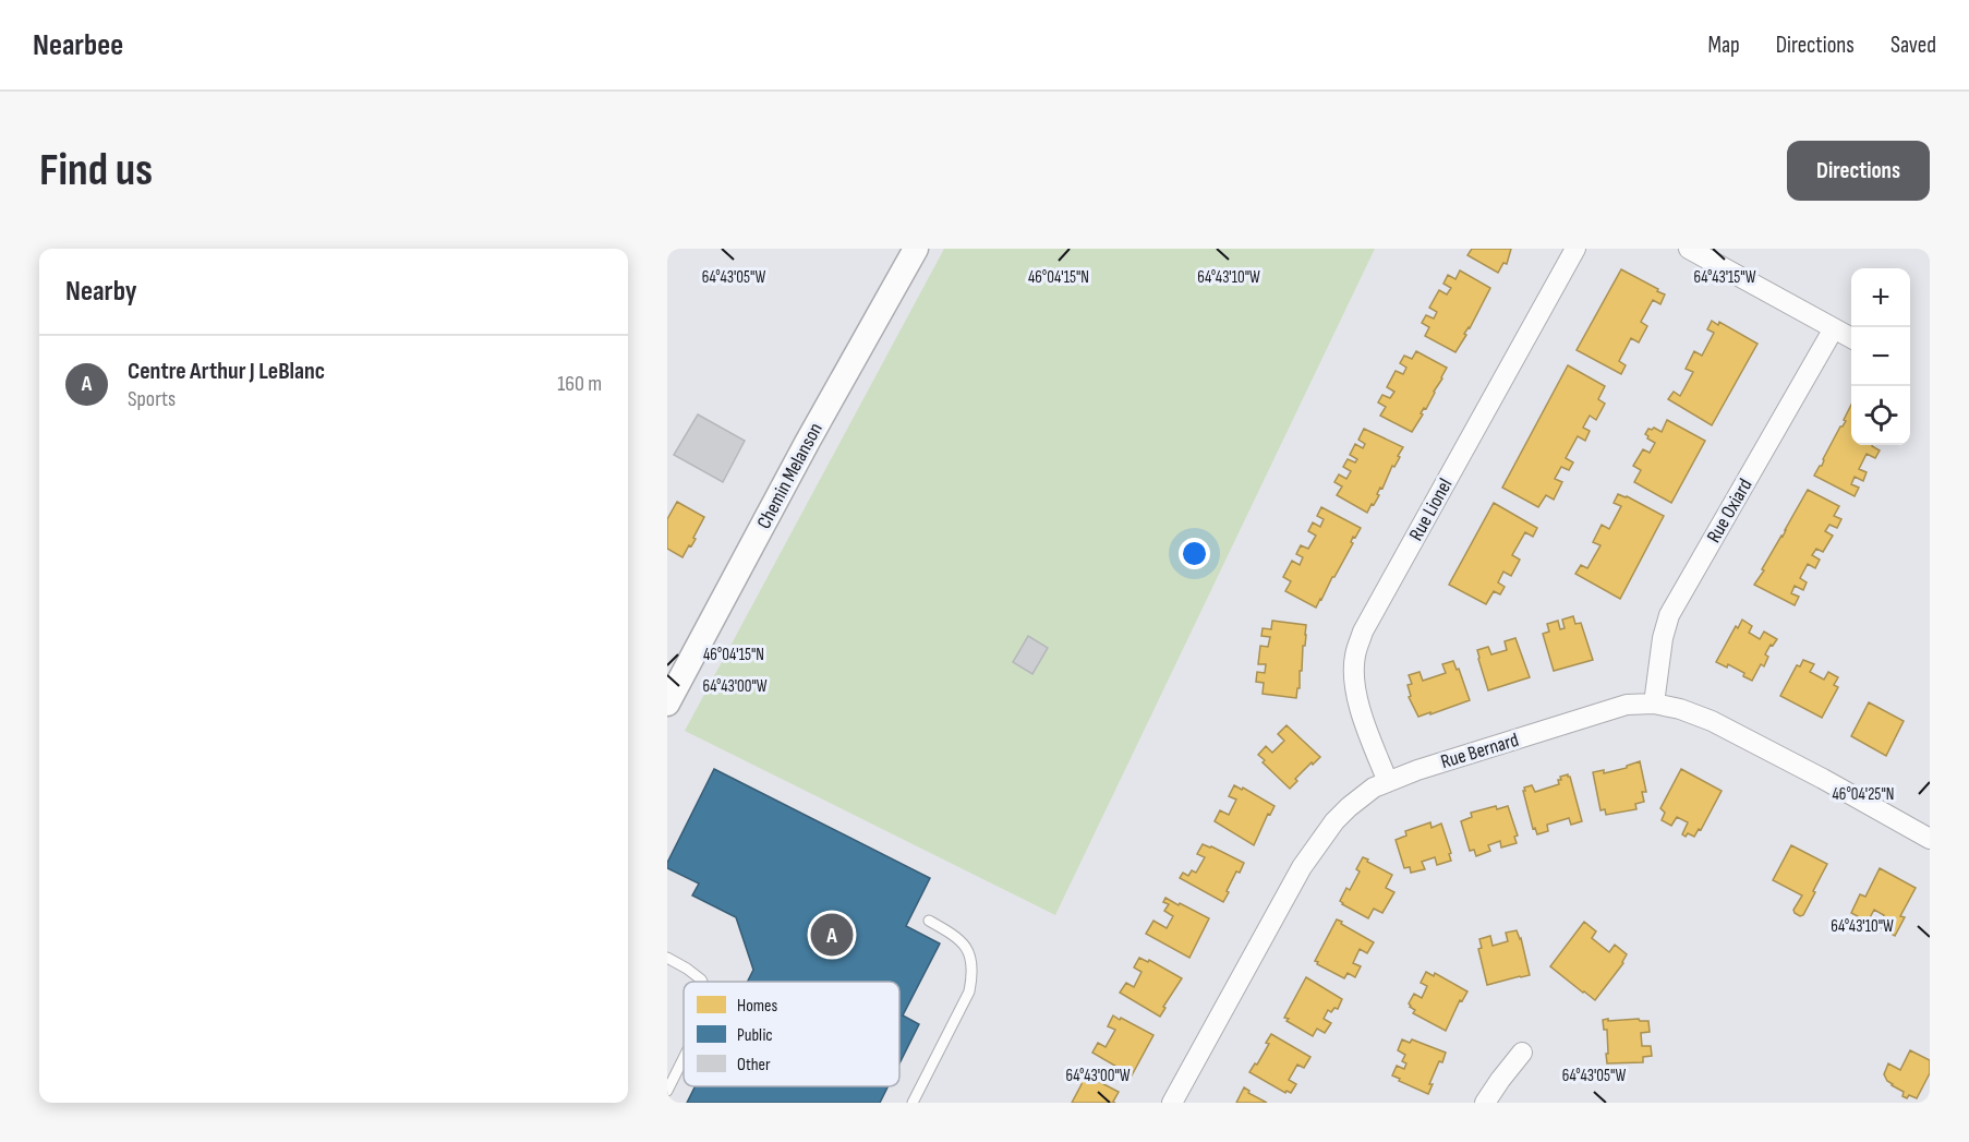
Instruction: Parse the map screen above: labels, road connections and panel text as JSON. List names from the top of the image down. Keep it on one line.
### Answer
{"streets":{"street":["Chemin Melanson","Rue Lionel","Rue Oxiard","Rue Bernard"]},"crossings":[["Rue Lionel","Rue Bernard"],["Rue Oxiard","Rue Bernard"]],"legend":["Homes","Public","Other"],"page":{"header":"Nearbee","nav":["Map","Directions","Saved"],"buttons":"Directions","title":"Find us","heading":"Nearby","map_buttons":["+","−"],"list":[{"mark":"A","name":"Centre Arthur J LeBlanc","note":"Sports","value":"160 m"}],"pins":"A"},"coordinates":["64°43'05\"W","64°43'10\"W","64°43'15\"W","46°04'15\"N","64°43'00\"W","46°04'25\"N"]}
